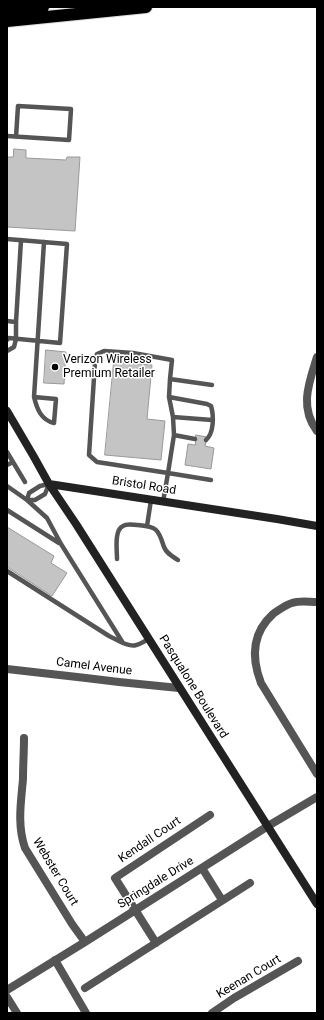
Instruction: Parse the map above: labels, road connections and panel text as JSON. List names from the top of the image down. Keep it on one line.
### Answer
{"streets":{"street":["Bristol Road","Camel Avenue","Pasqualone Boulevard","Kendall Court","Webster Court","Springdale Drive","Keenan Court"]},"crossings":[["Bristol Road","Pasqualone Boulevard"],["Camel Avenue","Pasqualone Boulevard"],["Pasqualone Boulevard","Springdale Drive"],["Kendall Court","Springdale Drive"],["Webster Court","Springdale Drive"]],"places":["Verizon Wireless Premium Retailer"]}
